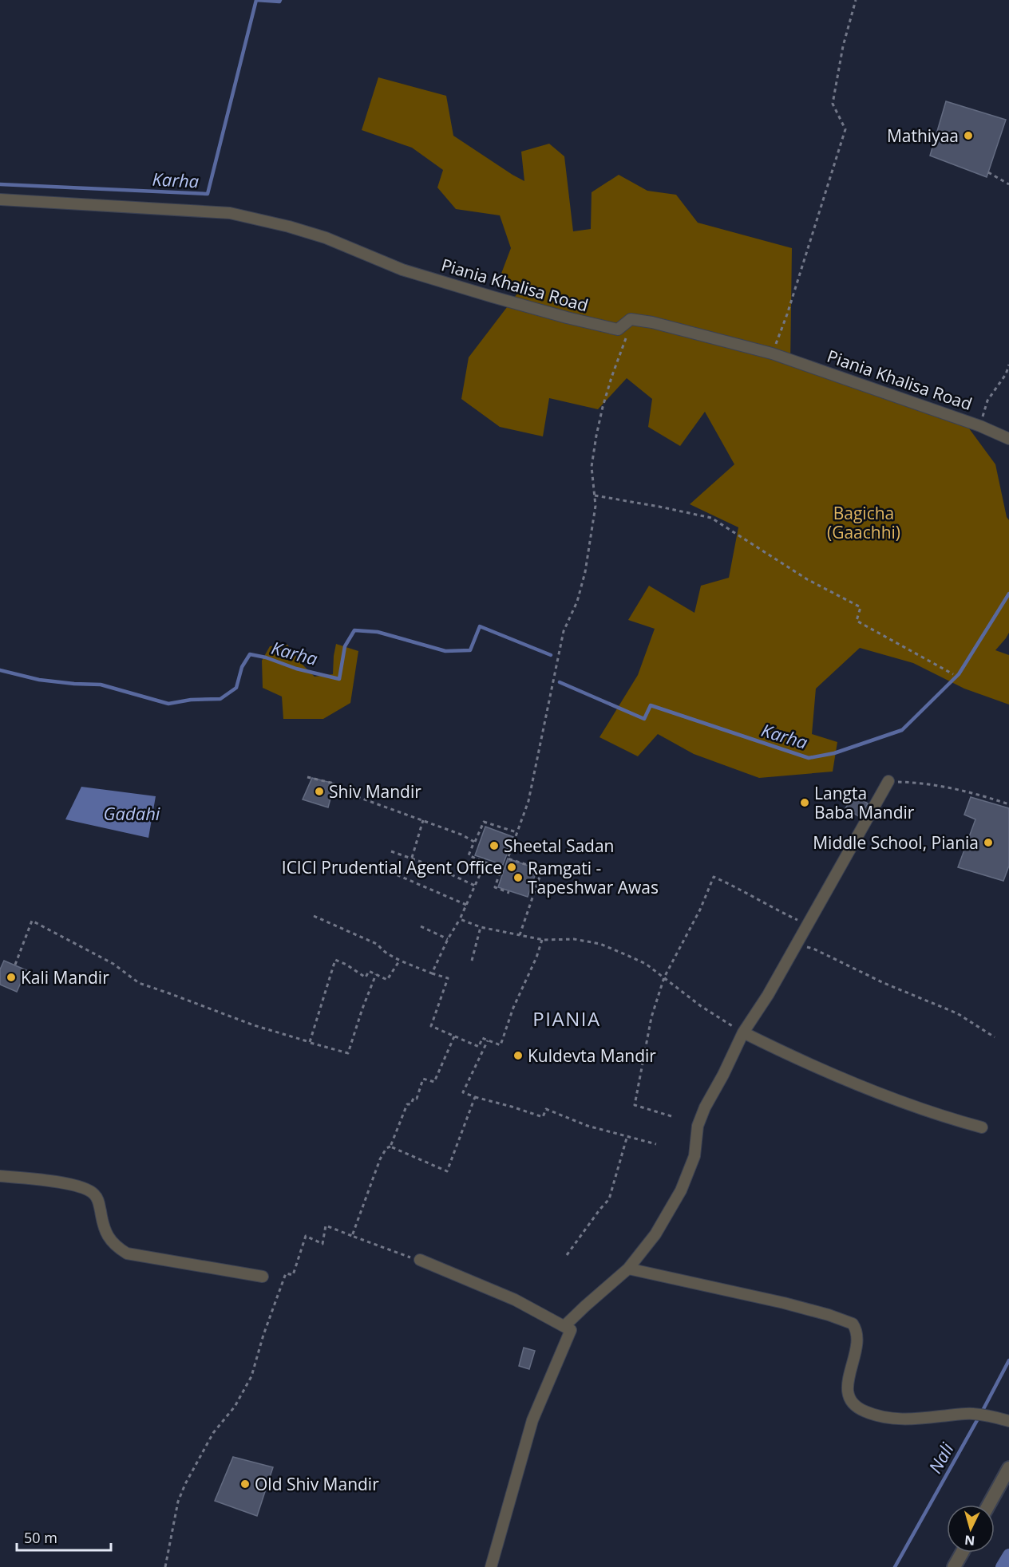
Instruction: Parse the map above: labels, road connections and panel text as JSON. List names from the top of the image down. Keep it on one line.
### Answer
{"streets":{"street":["Piania Khalisa Road"]},"districts":["PIANIA"],"water":["Karha","Gadahi","Nali"],"parks":["Bagicha (Gaachhi)"],"places":["Mathiyaa","Shiv Mandir","Langta Baba Mandir","Middle School, Piania","Sheetal Sadan","ICICI Prudential Agent Office","Ramgati - Tapeshwar Awas","Kali Mandir","Kuldevta Mandir","Old Shiv Mandir"],"scale_bar":"50 m","north":"bottom"}
